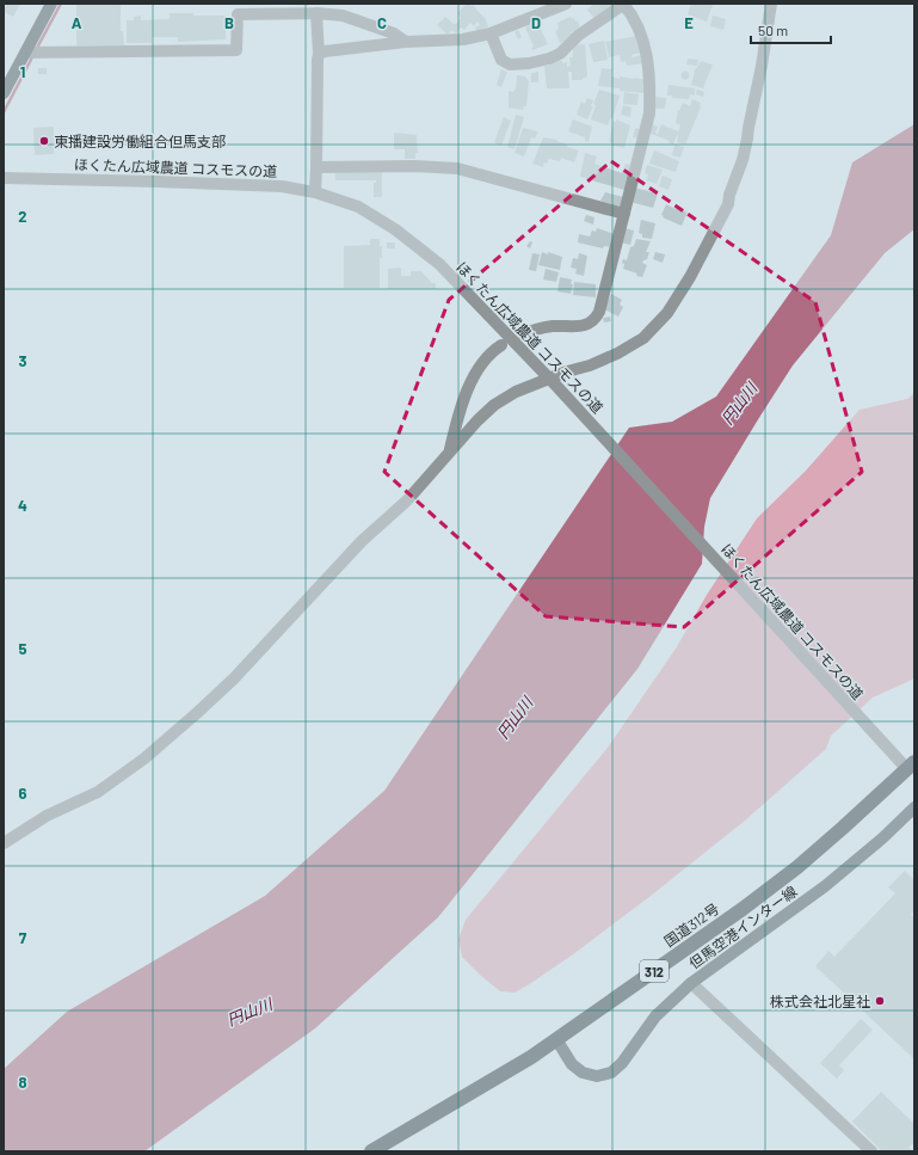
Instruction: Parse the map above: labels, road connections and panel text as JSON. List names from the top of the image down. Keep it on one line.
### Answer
{"streets":{"highway":["国道312号","312"],"main road":["但馬空港インター線"],"street":["ほくたん広域農道 コスモスの道"]},"crossings":[["ほくたん広域農道 コスモスの道","国道312号"],["国道312号","但馬空港インター線"]],"water":["円山川"],"places":["東播建設労働組合但馬支部","株式会社北星社"],"scale_bar":"50 m","grid":{"columns":["A","B","C","D","E"],"rows":["1","2","3","4","5","6","7","8"]}}
